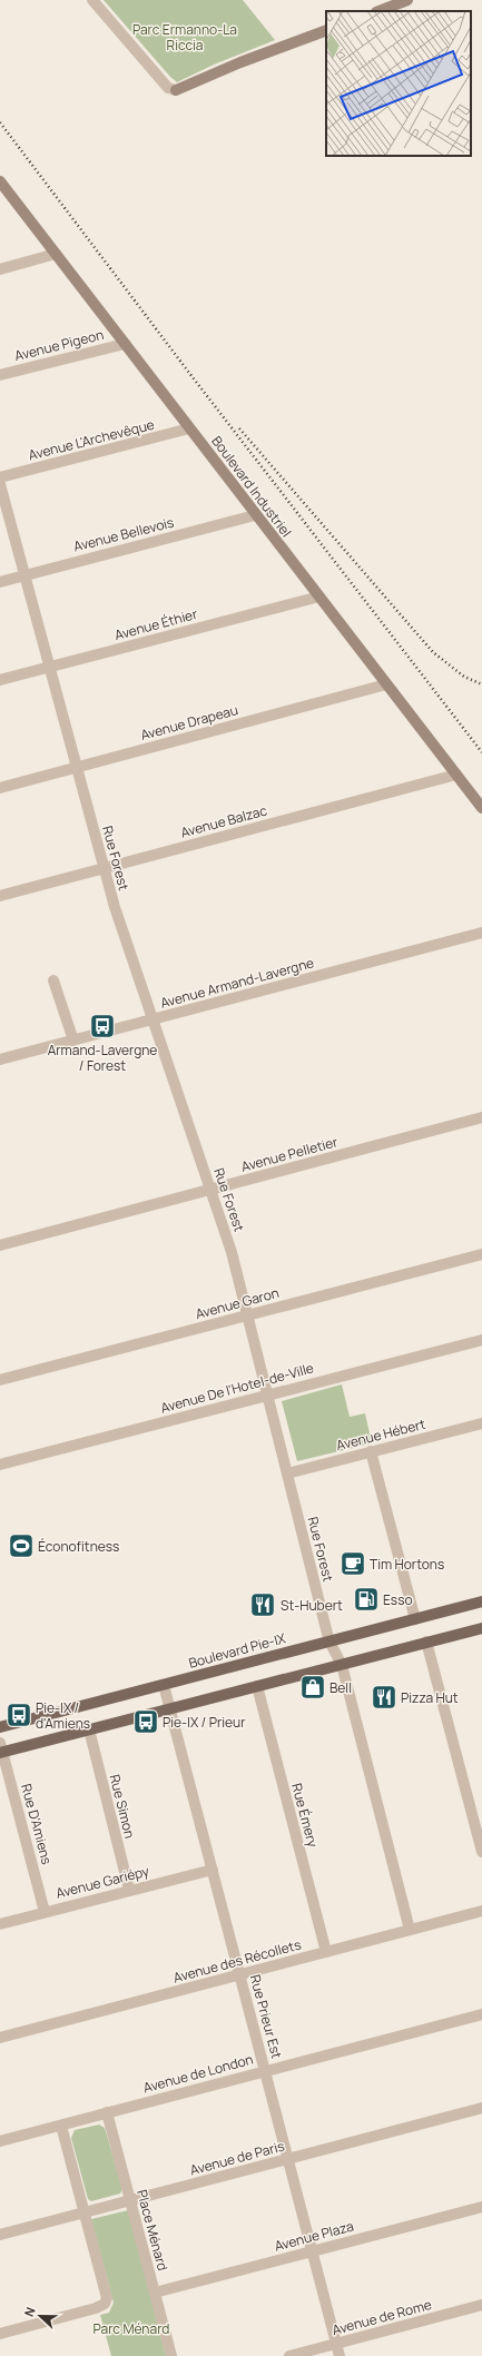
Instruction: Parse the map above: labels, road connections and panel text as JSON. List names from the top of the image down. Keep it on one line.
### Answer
{"streets":{"main road":["Boulevard Pie-IX"],"street":["Avenue Pigeon","Avenue L'Archevêque","Boulevard Industriel","Avenue Bellevois","Avenue Éthier","Avenue Drapeau","Avenue Balzac","Rue Forest","Avenue Armand-Lavergne","Avenue Pelletier","Avenue Garon","Avenue De l'Hotel-de-Ville","Avenue Hébert","Rue Simon","Rue Émery","Rue D'Amiens","Avenue Gariépy","Avenue des Récollets","Rue Prieur Est","Avenue de London","Avenue de Paris","Place Ménard","Avenue Plaza","Avenue de Rome"]},"crossings":[["Avenue Pigeon","Boulevard Industriel"],["Avenue L'Archevêque","Boulevard Industriel"],["Boulevard Industriel","Avenue Bellevois"],["Boulevard Industriel","Avenue Éthier"],["Boulevard Industriel","Avenue Drapeau"],["Boulevard Industriel","Avenue Balzac"],["Avenue Bellevois","Rue Forest"],["Avenue Éthier","Rue Forest"],["Avenue Drapeau","Rue Forest"],["Avenue Balzac","Rue Forest"],["Rue Forest","Avenue Armand-Lavergne"],["Rue Forest","Avenue Pelletier"],["Rue Forest","Avenue Garon"],["Rue Forest","Avenue De l'Hotel-de-Ville"],["Rue Forest","Avenue Hébert"],["Rue Forest","Boulevard Pie-IX"],["Rue Forest","Avenue des Récollets"],["Boulevard Pie-IX","Rue Prieur Est"],["Rue Simon","Avenue Gariépy"],["Rue Émery","Avenue des Récollets"],["Rue D'Amiens","Avenue Gariépy"],["Avenue Gariépy","Rue Prieur Est"],["Avenue des Récollets","Rue Prieur Est"],["Rue Prieur Est","Avenue de London"],["Rue Prieur Est","Avenue de Paris"],["Rue Prieur Est","Avenue Plaza"],["Rue Prieur Est","Avenue de Rome"],["Avenue de London","Place Ménard"],["Avenue de Paris","Place Ménard"],["Place Ménard","Avenue Plaza"]],"parks":["Parc Ermanno-La Riccia","Parc Ménard"],"places":{"bus stop":["Armand-Lavergne / Forest","Pie-IX / d'Amiens","Pie-IX / Prieur"],"sports":["Éconofitness"],"cafe":["Tim Hortons"],"fuel station":["Esso"],"restaurant":["St-Hubert","Pizza Hut"],"shop":["Bell"]},"north":"left"}
